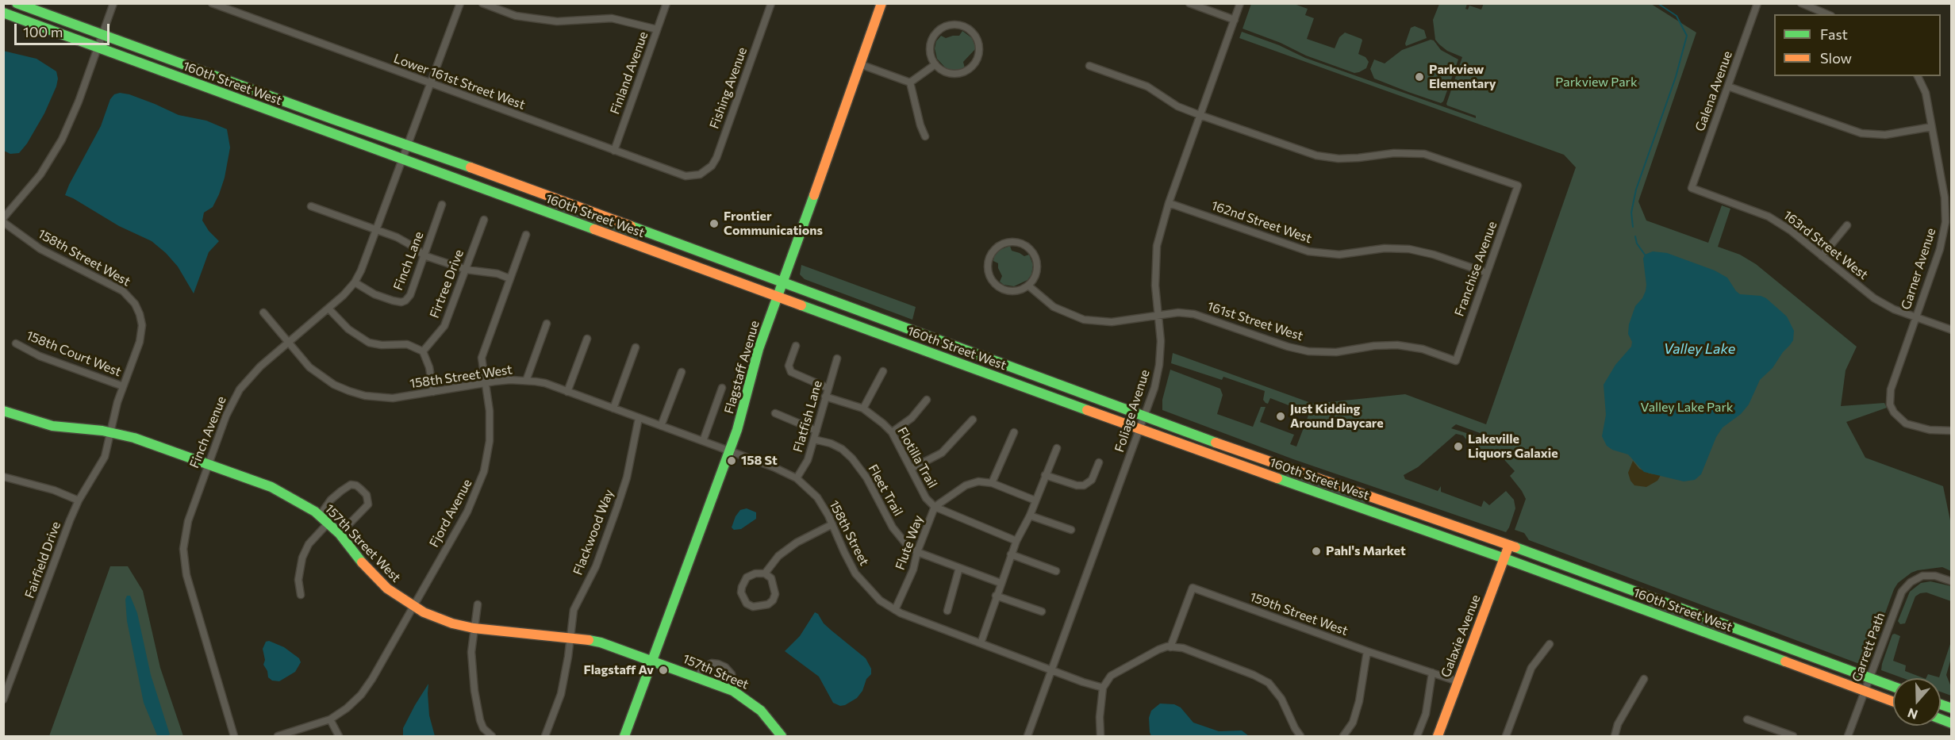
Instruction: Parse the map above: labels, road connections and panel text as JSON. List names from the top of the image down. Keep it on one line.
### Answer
{"streets":{"main road":["160th Street West","Flagstaff Avenue","157th Street West","Galaxie Avenue","157th Street"],"street":["Finland Avenue","Lower 161st Street West","Fishing Avenue","Galena Avenue","162nd Street West","163rd Street West","158th Street West","Finch Lane","Franchise Avenue","Garner Avenue","Firtree Drive","161st Street West","158th Court West","Foliage Avenue","Flatfish Lane","Finch Avenue","Flotilla Trail","Fleet Trail","Fjord Avenue","Flackwood Way","158th Street","Flute Way","Fairfield Drive","159th Street West","Garrett Path"]},"crossings":[["Finland Avenue","Lower 161st Street West"],["Lower 161st Street West","Fishing Avenue"],["Lower 161st Street West","Finch Avenue"],["160th Street West","Flagstaff Avenue"],["160th Street West","Foliage Avenue"],["160th Street West","Finch Avenue"],["160th Street West","Galaxie Avenue"],["160th Street West","Garrett Path"],["Galena Avenue","163rd Street West"],["162nd Street West","Franchise Avenue"],["162nd Street West","Foliage Avenue"],["163rd Street West","Garner Avenue"],["158th Street West","158th Court West"],["158th Street West","Flagstaff Avenue"],["158th Street West","Finch Avenue"],["158th Street West","Fjord Avenue"],["158th Street West","Flackwood Way"],["158th Street West","158th Street"],["158th Street West","157th Street West"],["158th Street West","Fairfield Drive"],["Finch Lane","Finch Avenue"],["Franchise Avenue","161st Street West"],["Franchise Avenue","Foliage Avenue"],["161st Street West","Foliage Avenue"],["Flagstaff Avenue","158th Street"],["Flagstaff Avenue","157th Street West"],["Flagstaff Avenue","157th Street"],["Foliage Avenue","158th Street"],["Flatfish Lane","Flotilla Trail"],["Flatfish Lane","Fleet Trail"],["Flatfish Lane","158th Street"],["Finch Avenue","157th Street West"],["Flotilla Trail","Flute Way"],["Fleet Trail","Flute Way"],["Fjord Avenue","157th Street West"],["Flackwood Way","157th Street West"],["158th Street","Flute Way"],["157th Street West","Fairfield Drive"],["157th Street West","157th Street"],["159th Street West","Galaxie Avenue"]],"water":["Valley Lake"],"parks":["Parkview Park","Valley Lake Park"],"places":["Parkview Elementary","Frontier Communications","Just Kidding Around Daycare","Lakeville Liquors Galaxie","158 St","Pahl's Market","Flagstaff Av"],"legend":["Fast","Slow"],"scale_bar":"100 m","north":"bottom"}
